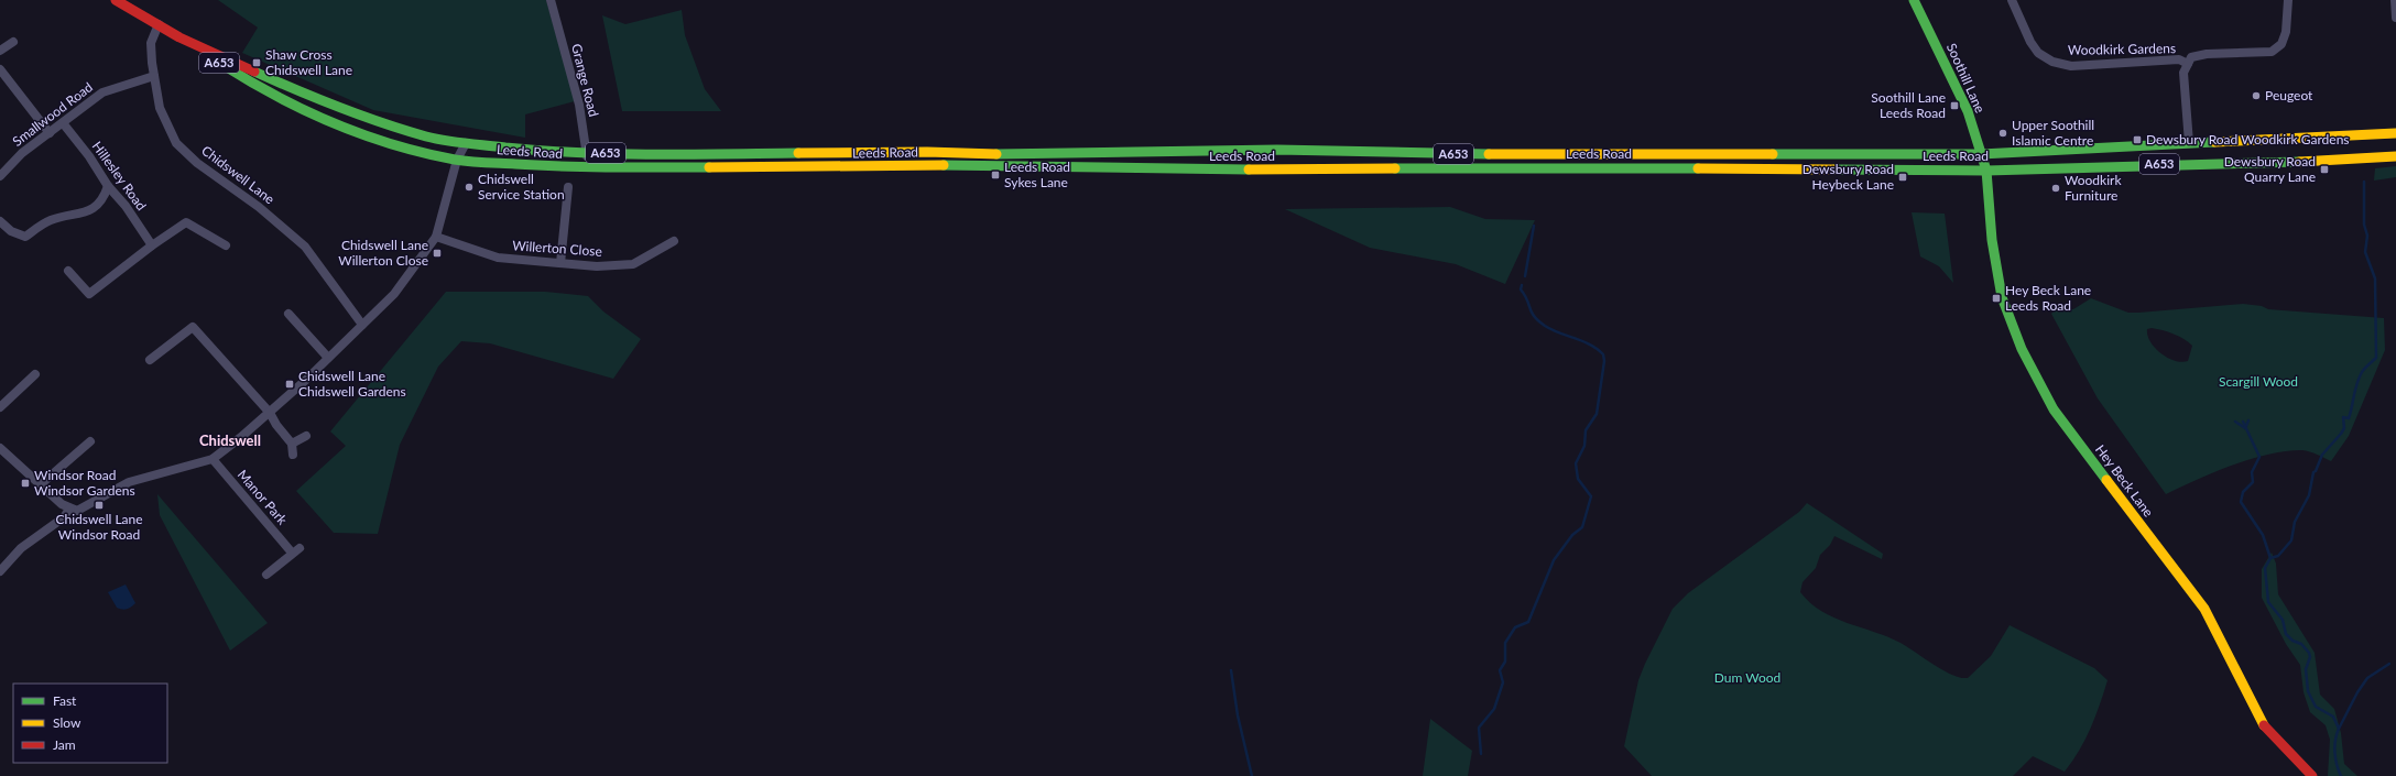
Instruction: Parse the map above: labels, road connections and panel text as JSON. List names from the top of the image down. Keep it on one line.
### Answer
{"streets":{"main road":["A653","Soothill Lane","Leeds Road","Hey Beck Lane"],"street":["Woodkirk Gardens","Grange Road","Smallwood Road","Chidswell Lane","Hillesley Road","Willerton Close","Manor Park"]},"crossings":[["Woodkirk Gardens","Leeds Road"],["Soothill Lane","Leeds Road"],["Soothill Lane","Hey Beck Lane"],["Grange Road","Leeds Road"],["Smallwood Road","Chidswell Lane"],["Smallwood Road","Hillesley Road"],["Leeds Road","Chidswell Lane"],["Leeds Road","Hey Beck Lane"]],"districts":["Chidswell"],"parks":["Scargill Wood","Dum Wood"],"places":{"transit":["Shaw Cross Chidswell Lane","Soothill Lane Leeds Road","Dewsbury Road Woodkirk Gardens","Dewsbury Road Quarry Lane","Leeds Road Sykes Lane","Dewsbury Road Heybeck Lane","Chidswell Lane Willerton Close","Hey Beck Lane Leeds Road","Chidswell Lane Chidswell Gardens","Windsor Road Windsor Gardens","Chidswell Lane Windsor Road"],"other":["Peugeot","Upper Soothill Islamic Centre","Chidswell Service Station","Woodkirk Furniture"]},"legend":["Fast","Slow","Jam"]}
